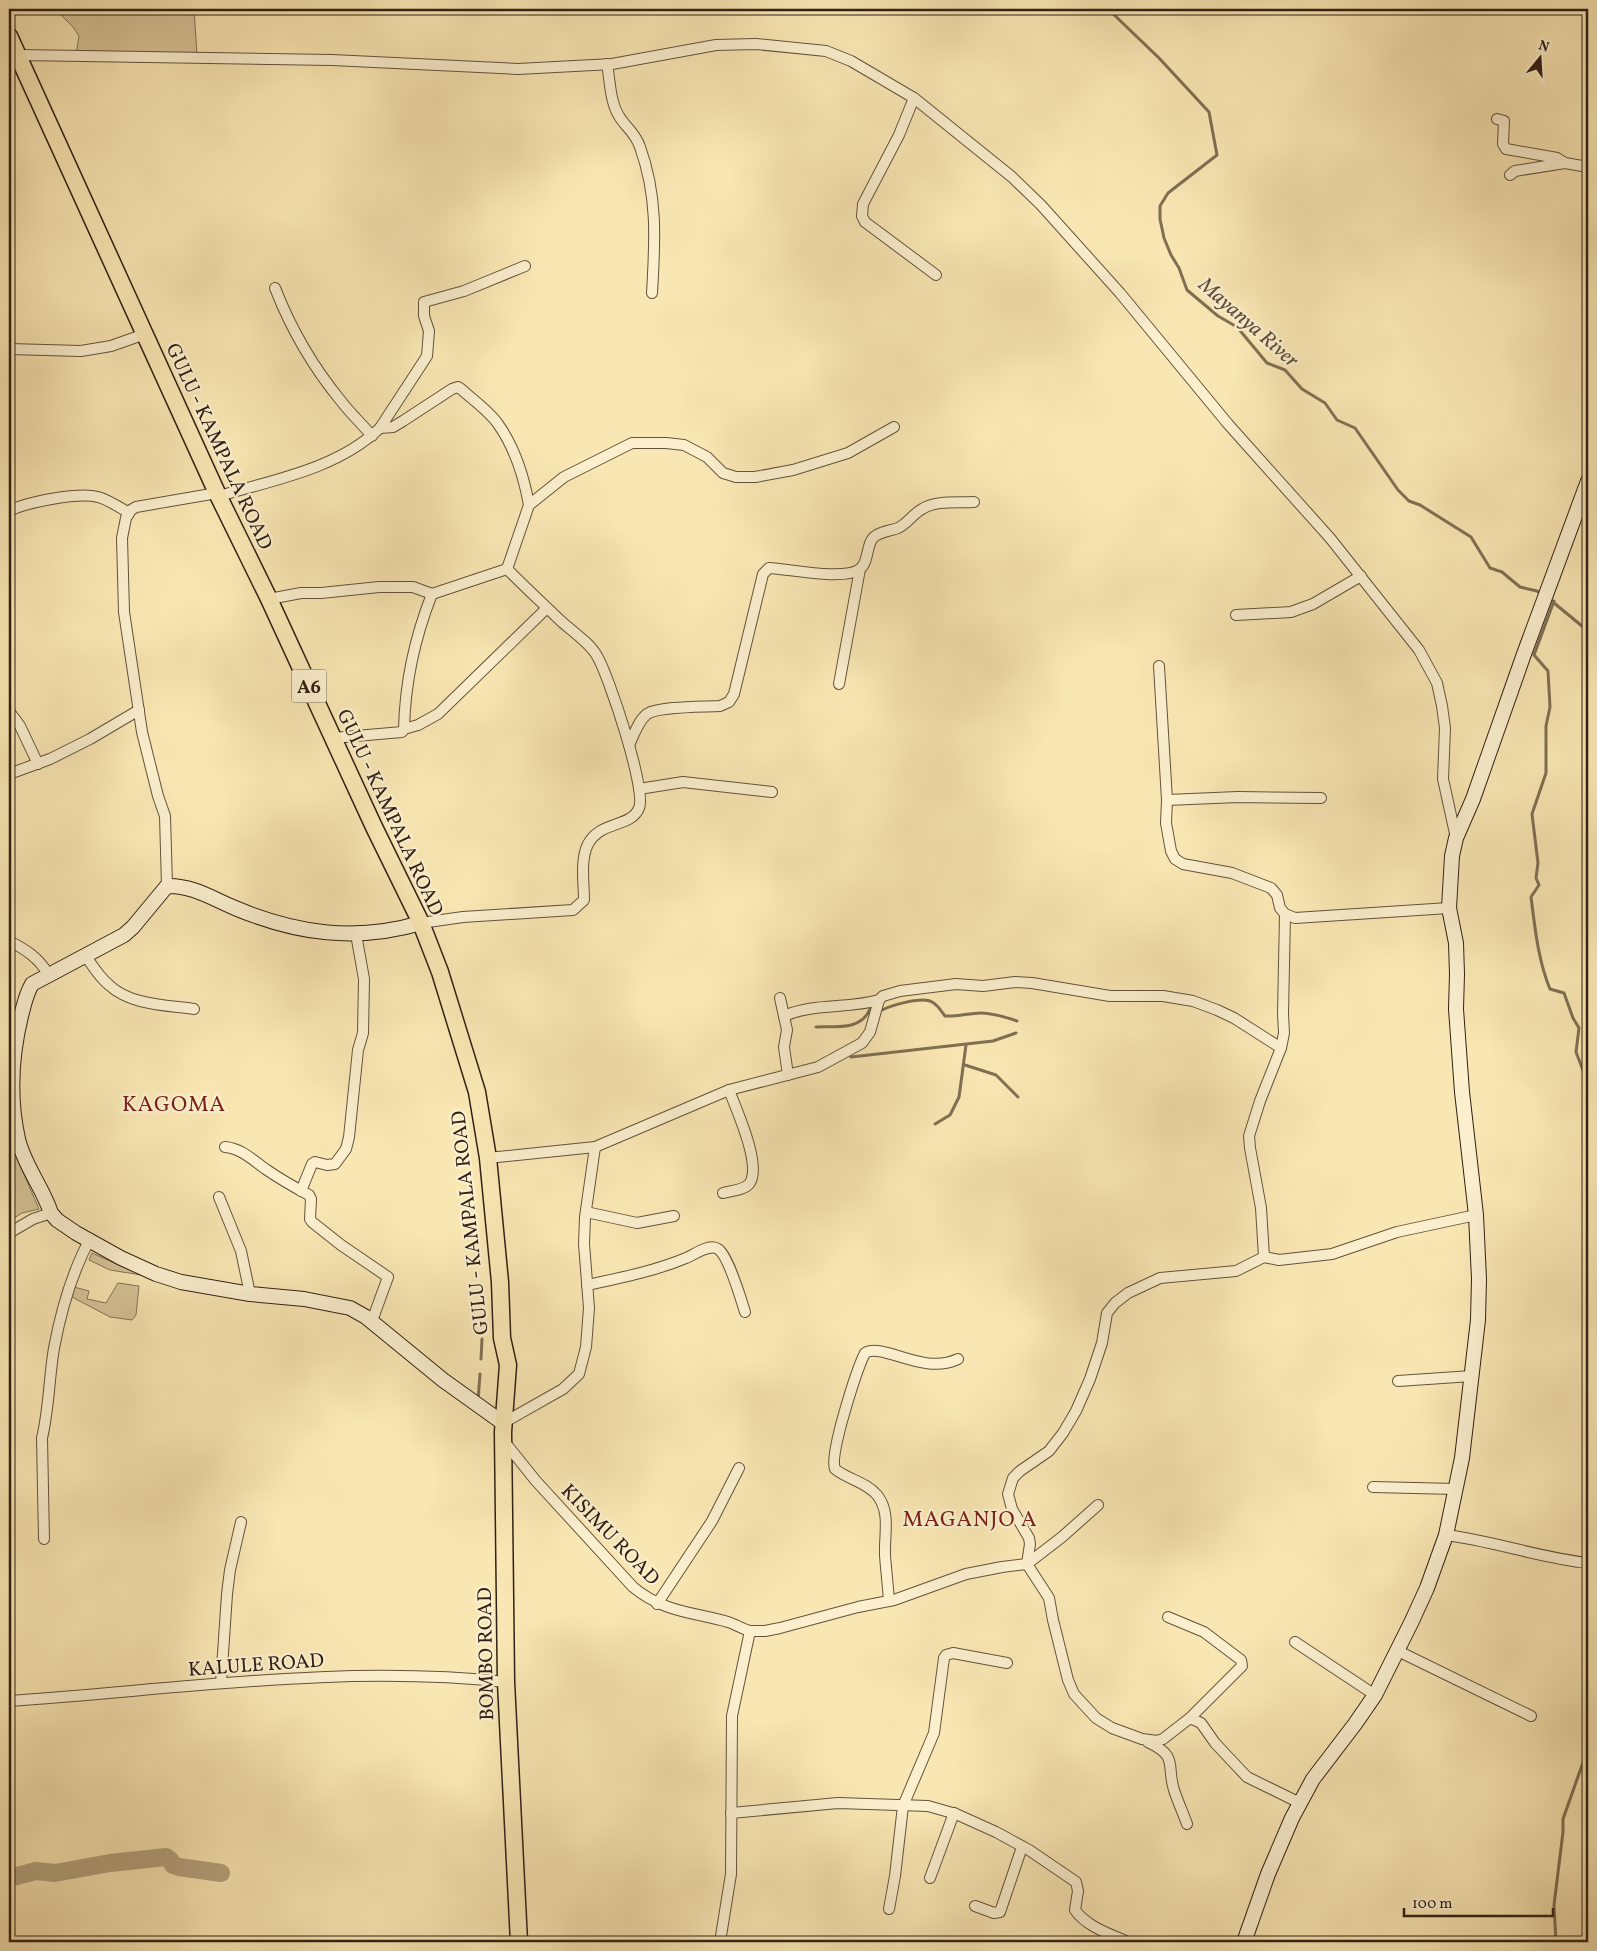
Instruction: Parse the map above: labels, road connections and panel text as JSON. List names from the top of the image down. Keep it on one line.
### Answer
{"streets":{"main road":["GULU - KAMPALA ROAD","A6","BOMBO ROAD"],"street":["KISIMU ROAD","KALULE ROAD"]},"crossings":[["GULU - KAMPALA ROAD","BOMBO ROAD"],["KISIMU ROAD","BOMBO ROAD"],["BOMBO ROAD","KALULE ROAD"]],"districts":["KAGOMA","MAGANJO A"],"water":["Mayanya River"],"scale_bar":"100 m","north":"top"}
